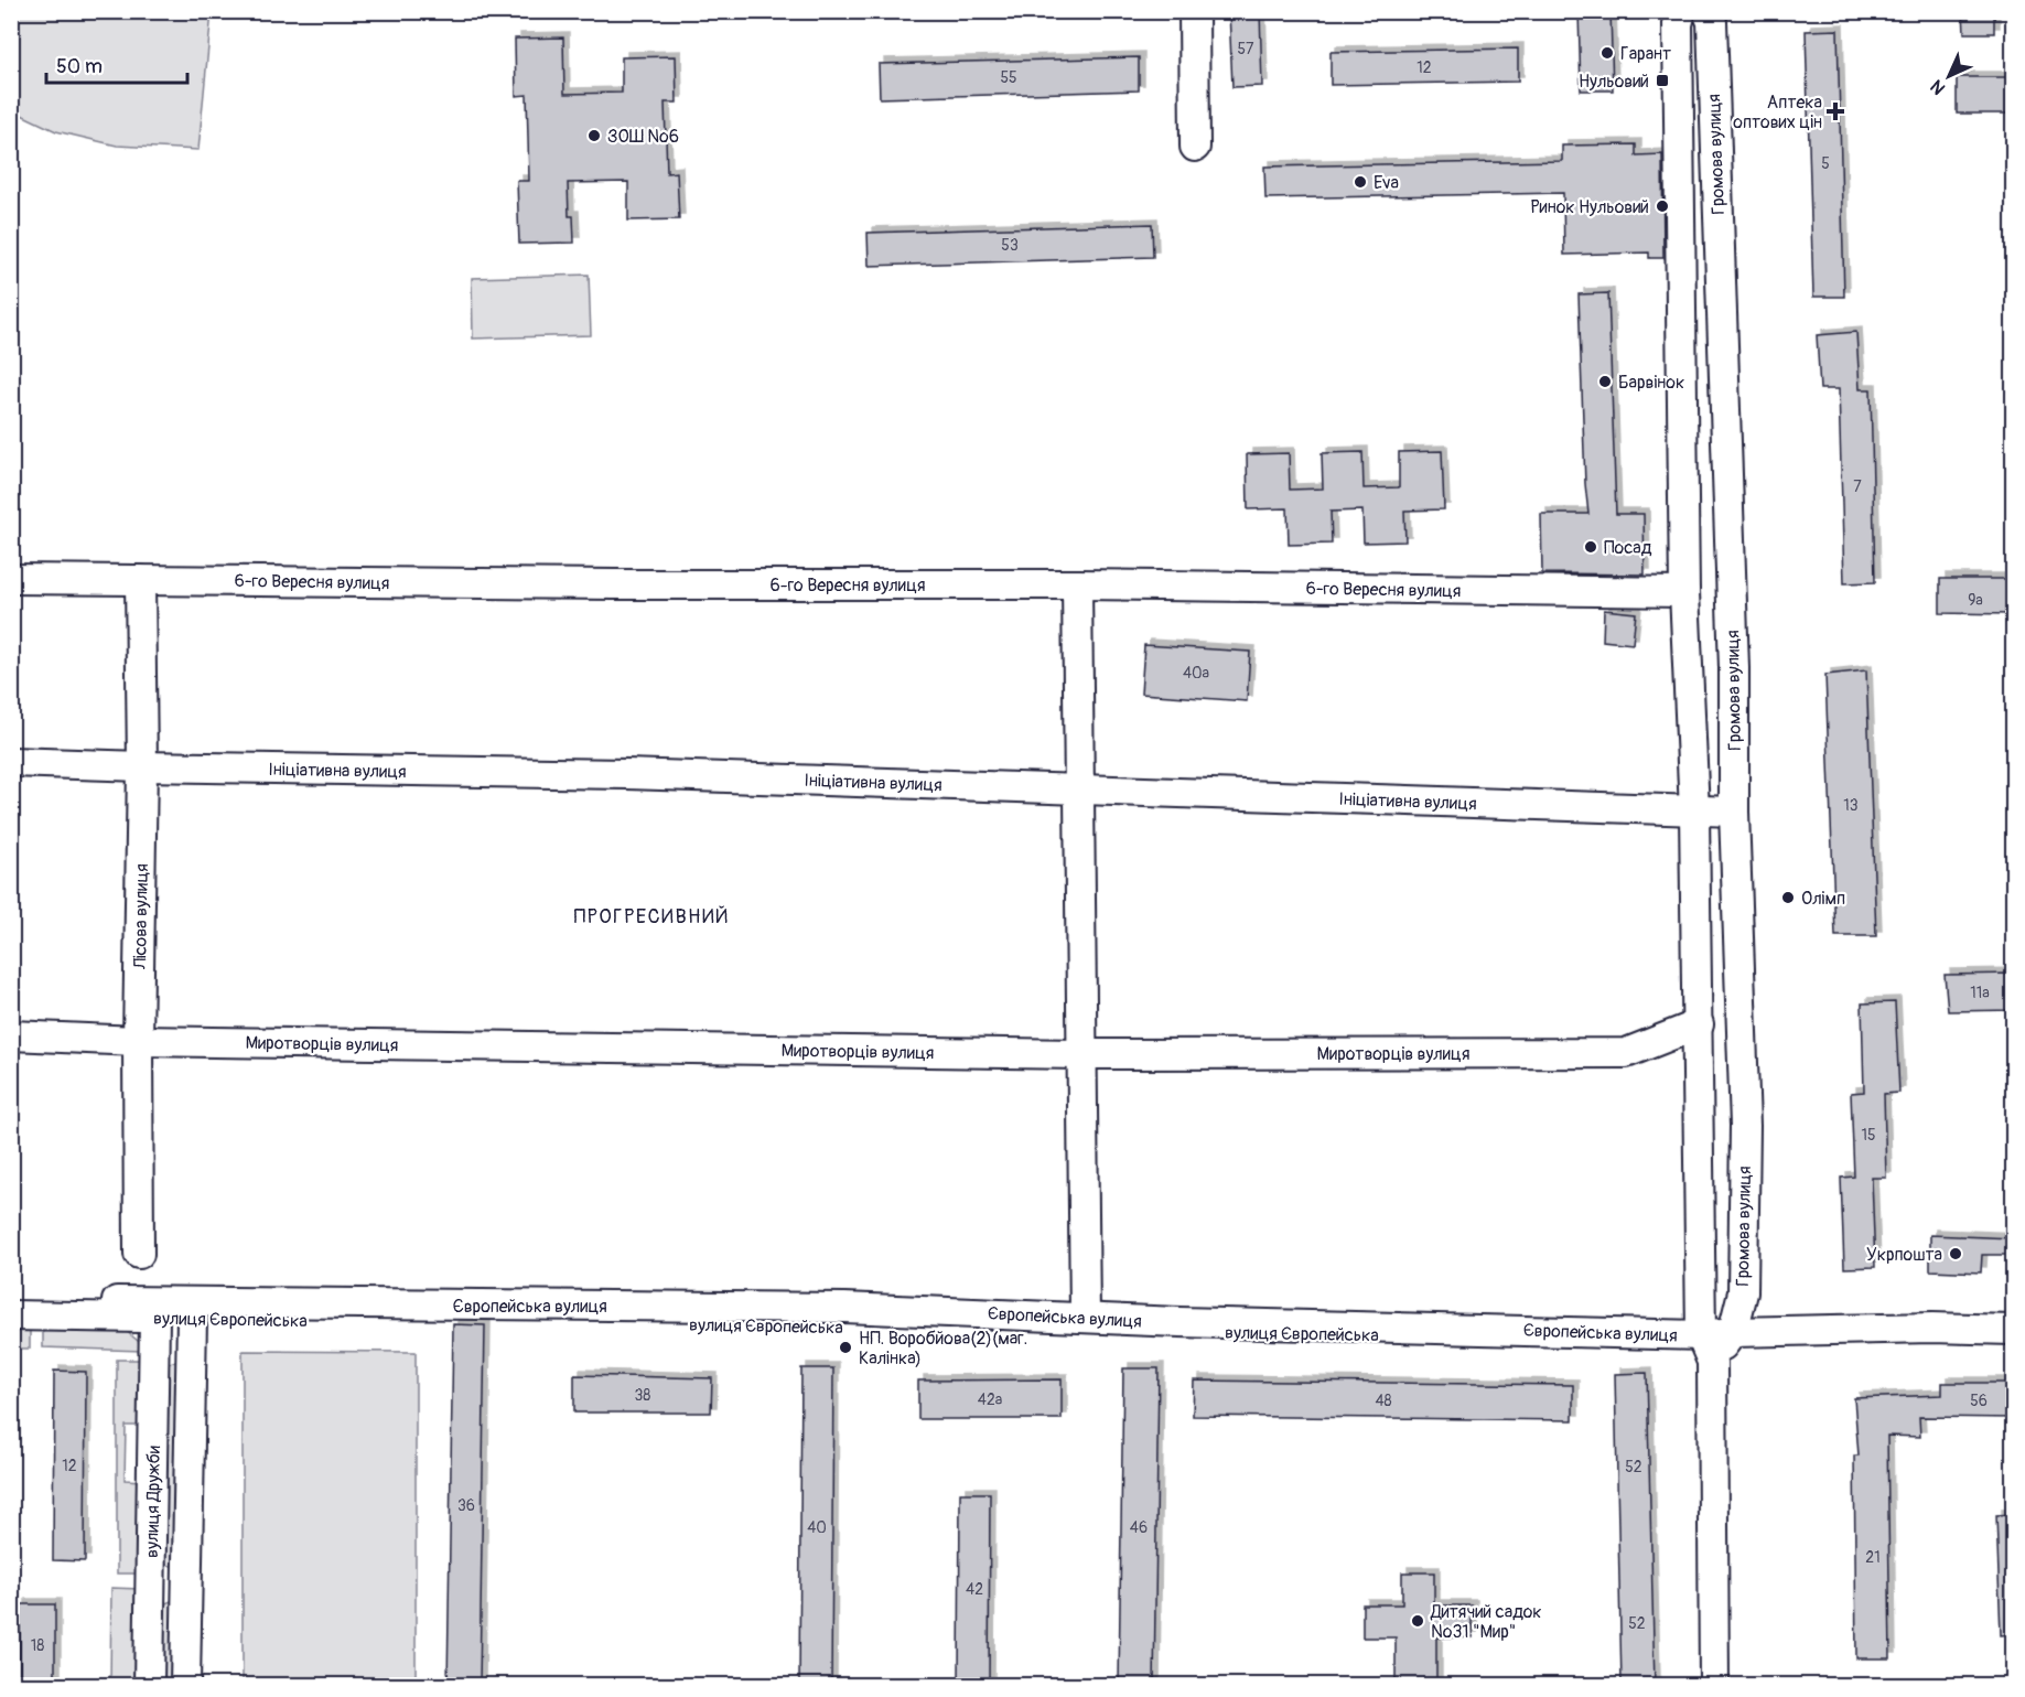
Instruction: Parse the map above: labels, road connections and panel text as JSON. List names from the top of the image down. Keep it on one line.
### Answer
{"streets":{"street":["Громова вулиця","6-го Вересня вулиця","Ініціативна вулиця","Лісова вулиця","Миротворців вулиця","Європейська вулиця","вулиця Європейська","вулиця Дружби"]},"crossings":[["Громова вулиця","6-го Вересня вулиця"],["Громова вулиця","Ініціативна вулиця"],["Громова вулиця","Миротворців вулиця"],["Громова вулиця","Європейська вулиця"],["Громова вулиця","вулиця Європейська"],["6-го Вересня вулиця","Лісова вулиця"],["Ініціативна вулиця","Лісова вулиця"],["Лісова вулиця","Миротворців вулиця"],["Європейська вулиця","вулиця Європейська"],["вулиця Європейська","вулиця Дружби"]],"districts":["ПРОГРЕСИВНИЙ"],"places":{"other":["Гарант","ЗОШ №6","Eva","Ринок Нульовий","Барвінок","Посад","Олімп","Укрпошта","НП. Воробйова(2)(маг. Калінка)","Дитячий садок №31 \"Мир\""],"transit":["Нульовий"],"health":["Аптека оптових цін"]},"house_numbers":["57","12","55","5","53","7","9а","40а","13","11а","15","38","42а","48","56","12","52","36","40","46","21","42","52","18"],"scale_bar":"50 m","north":"bottom left"}
